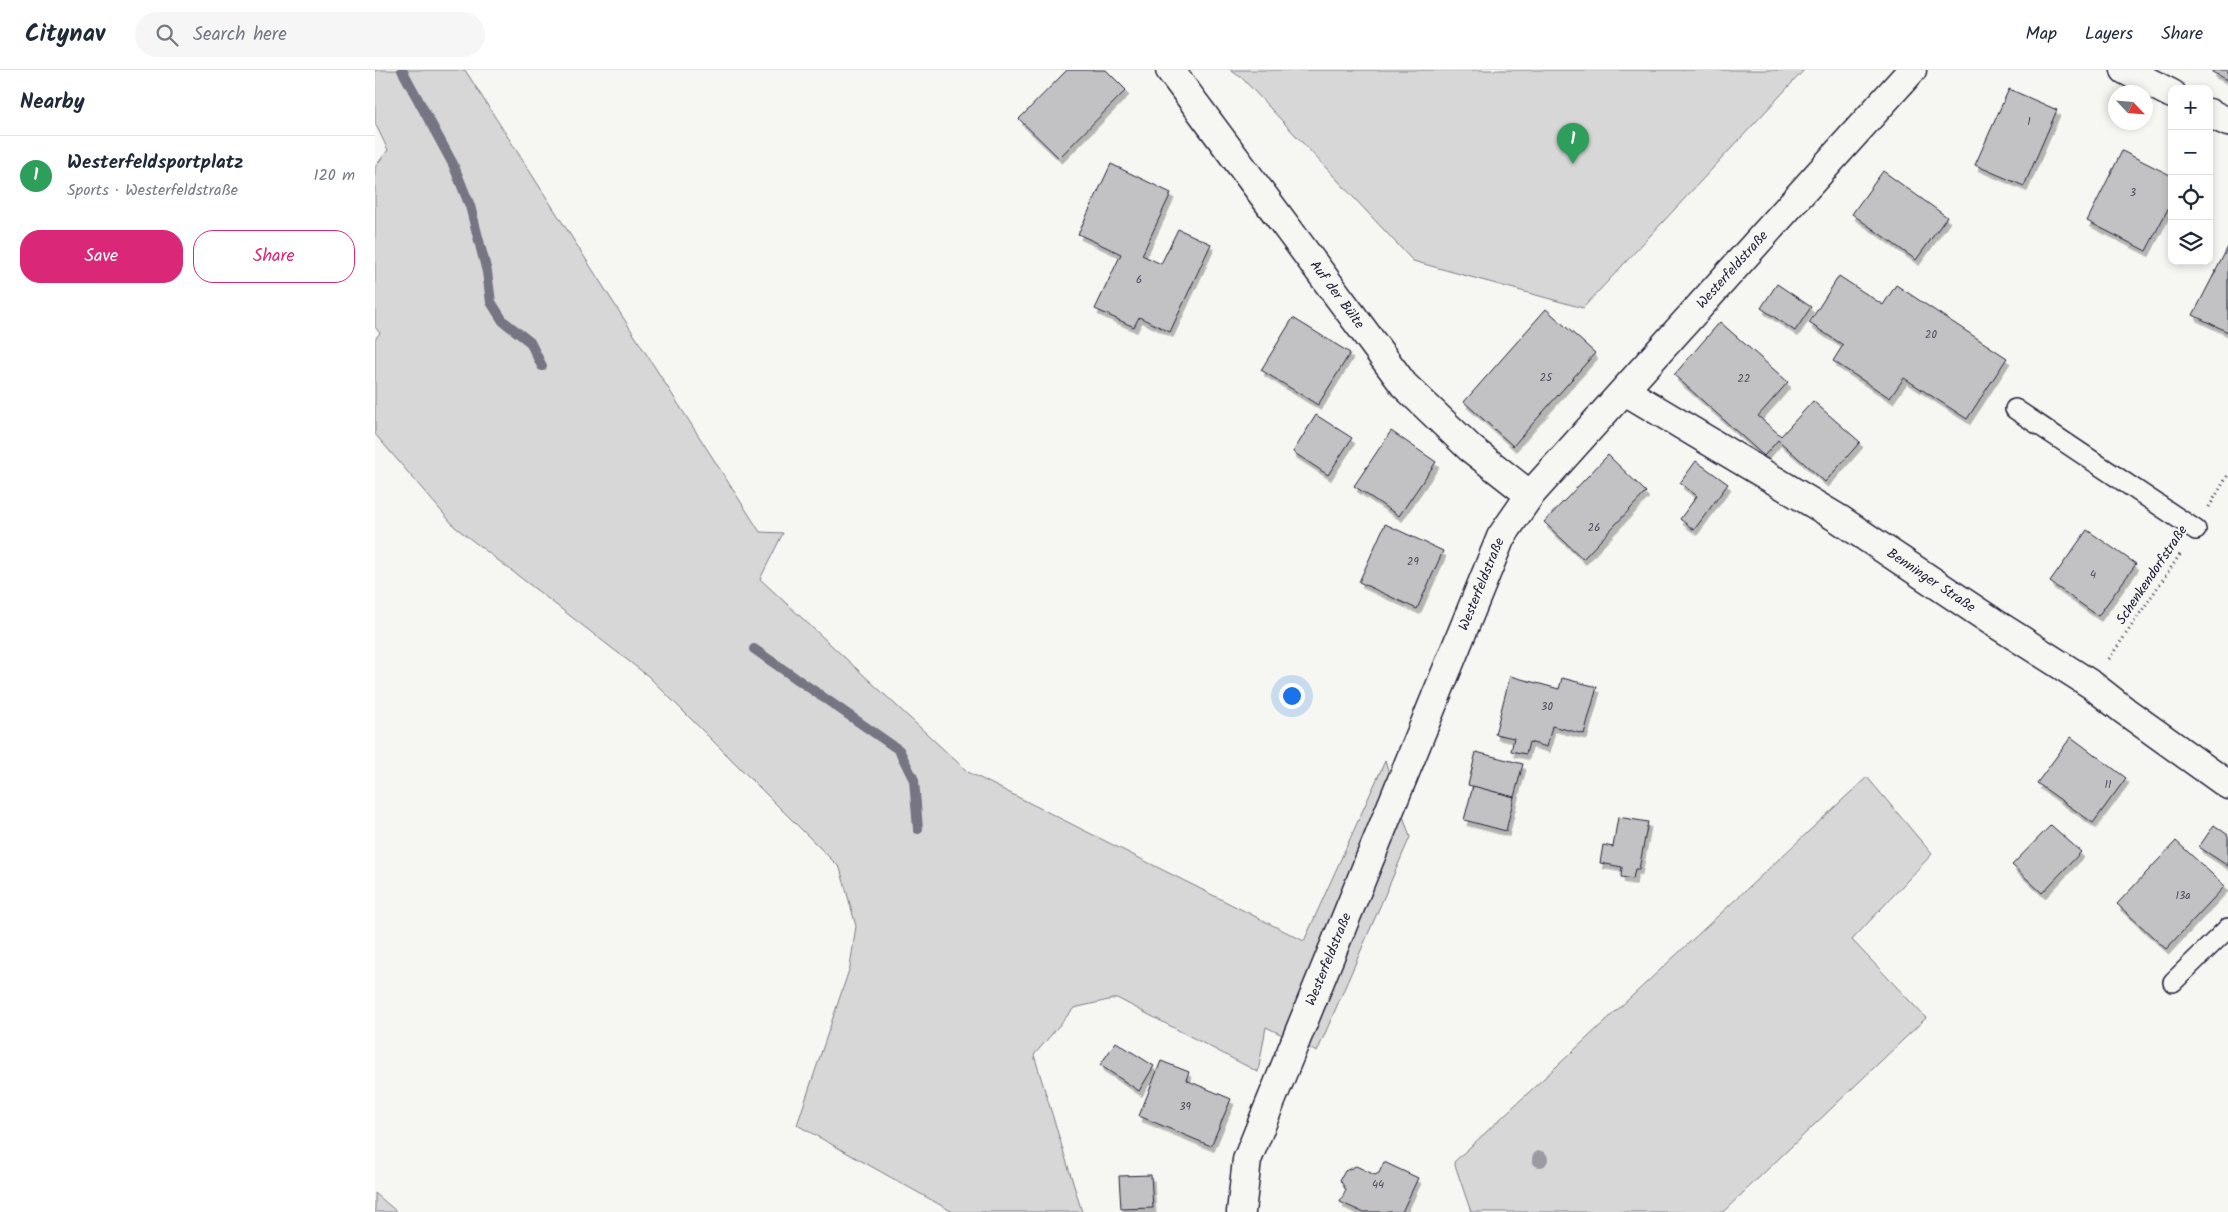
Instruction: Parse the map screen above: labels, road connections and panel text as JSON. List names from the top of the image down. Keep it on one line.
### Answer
{"streets":{"street":["Westerfeldstraße","Auf der Bülte","Benninger Straße"],"path":["Schenkendorfstraße"]},"crossings":[["Westerfeldstraße","Auf der Bülte"],["Westerfeldstraße","Benninger Straße"],["Schenkendorfstraße","Benninger Straße"]],"house_numbers":["1","3","6","20","25","22","26","29","4","30","11","13a","39","44"],"north":"bottom right","page":{"header":"Citynav","search":"Search here","nav":["Map","Layers","Share"],"heading":"Nearby","map_buttons":["+","−"],"pins":"1","list":[{"mark":"1","name":"Westerfeldsportplatz","note":"Sports · Westerfeldstraße","value":"120 m"}],"buttons":["Save","Share"]}}
